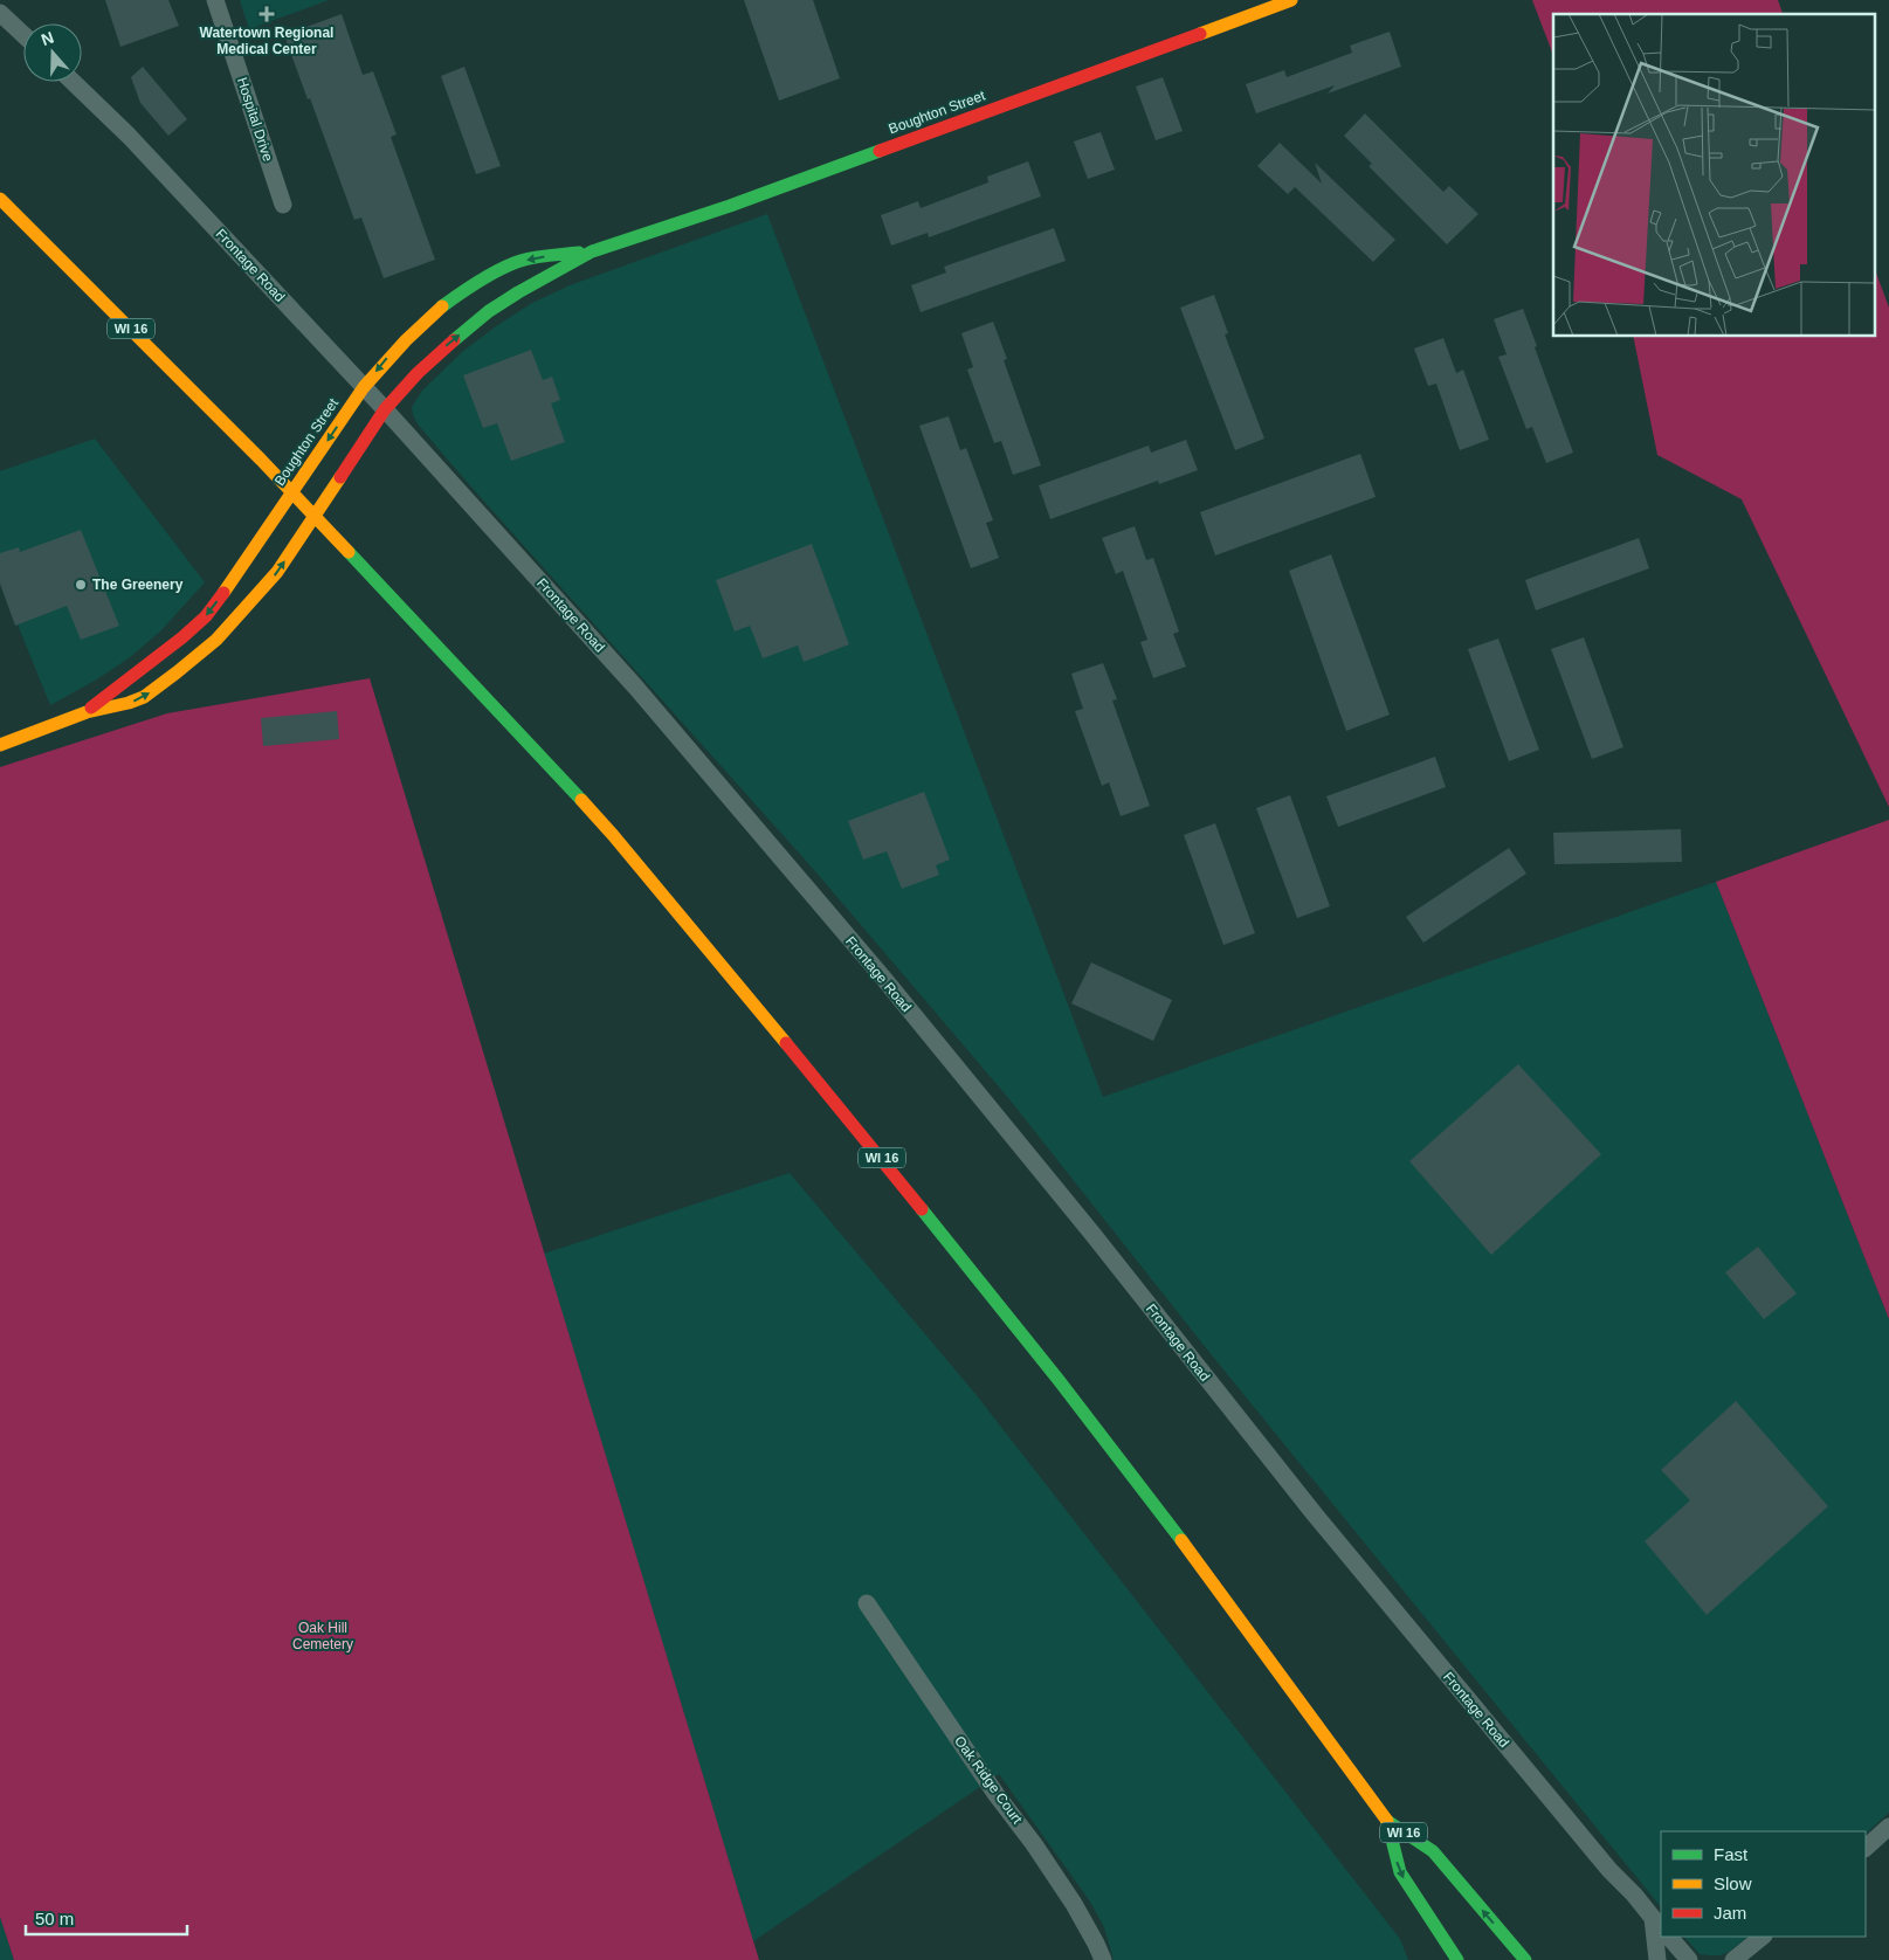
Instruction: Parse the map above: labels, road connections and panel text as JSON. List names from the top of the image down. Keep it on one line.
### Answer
{"streets":{"main road":["Boughton Street","WI 16"],"street":["Hospital Drive","Frontage Road","Oak Ridge Court"]},"crossings":[["Boughton Street","Frontage Road"]],"parks":["Oak Hill Cemetery"],"places":{"health":["Watertown Regional Medical Center"],"other":["The Greenery"]},"legend":["Fast","Slow","Jam"],"scale_bar":"50 m","north":"top"}
